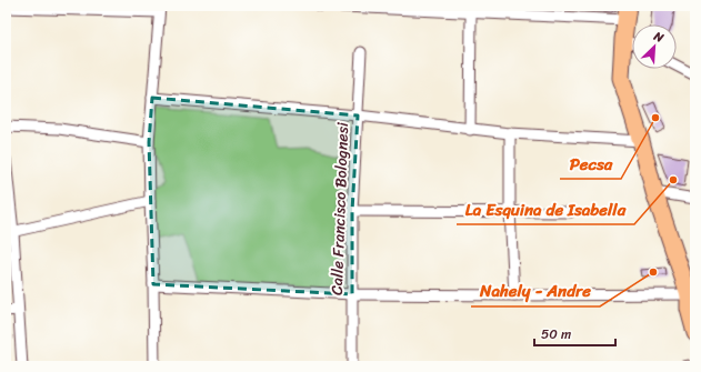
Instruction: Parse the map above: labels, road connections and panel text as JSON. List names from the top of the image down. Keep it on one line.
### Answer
{"streets":{"street":["Calle Francisco Bolognesi"]},"places":["Pecsa","La Esquina de Isabella","Nahely - Andre"],"scale_bar":"50 m","north":"top right"}
